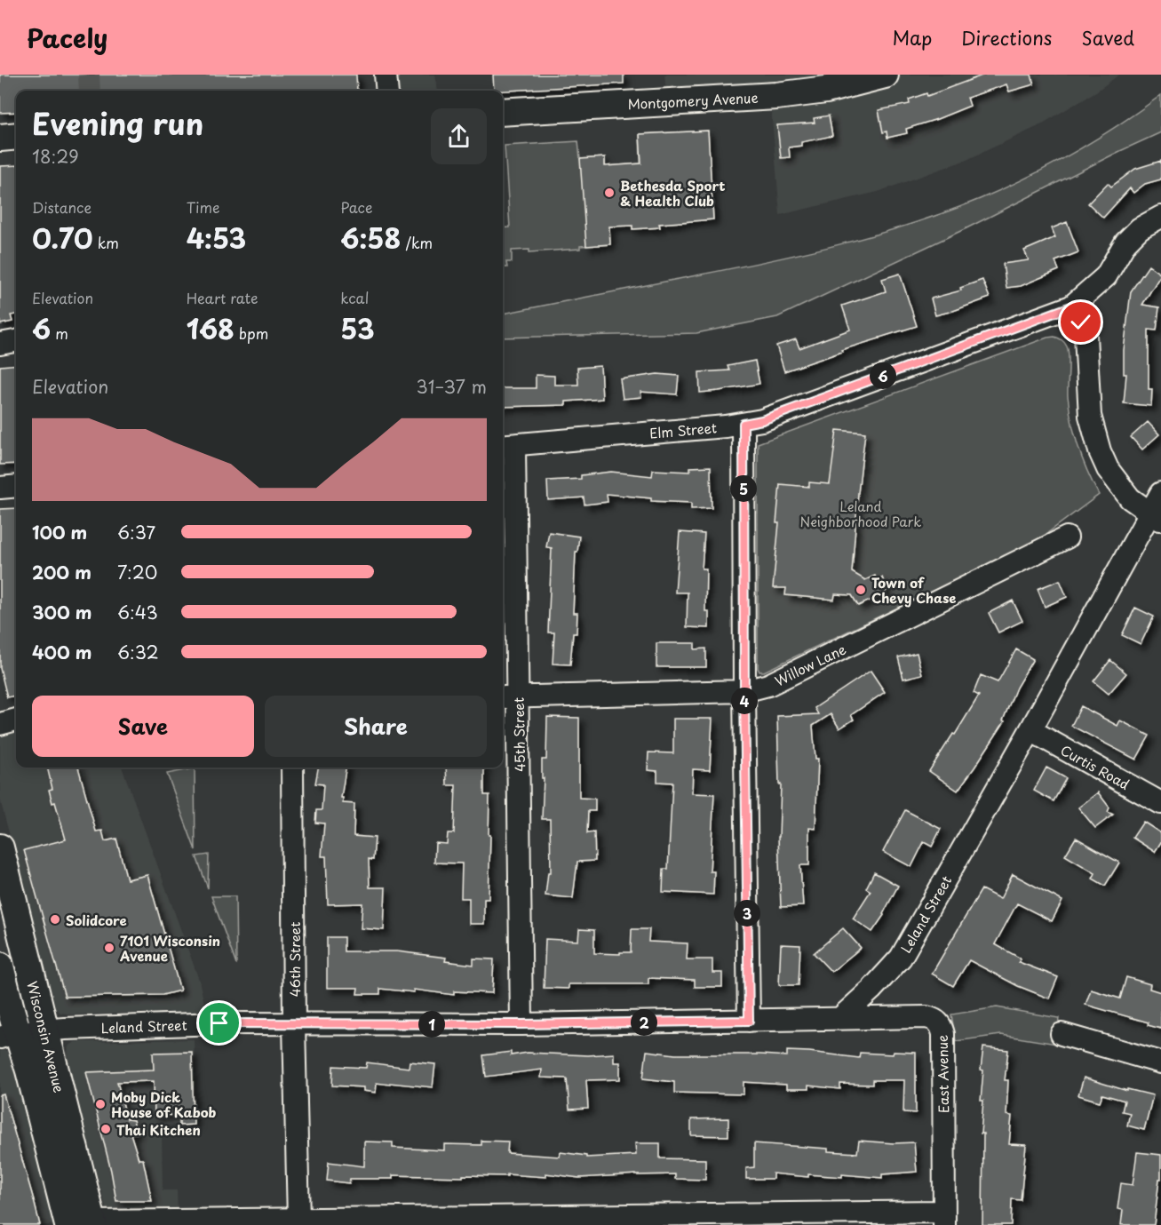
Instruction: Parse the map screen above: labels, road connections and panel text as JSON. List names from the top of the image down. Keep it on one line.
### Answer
{"streets":{"main road":["Montgomery Avenue","Wisconsin Avenue"],"street":["Elm Street","Willow Lane","45th Street","Curtis Road","Leland Street","46th Street","East Avenue"]},"crossings":[["Elm Street","45th Street"],["Willow Lane","45th Street"],["45th Street","Leland Street"],["Curtis Road","Leland Street"],["Leland Street","46th Street"],["Leland Street","Wisconsin Avenue"],["Leland Street","East Avenue"]],"parks":["Leland Neighborhood Park"],"places":["Bethesda Sport & Health Club","Town of Chevy Chase","Solidcore","7101 Wisconsin Avenue","Moby Dick House of Kabob","Thai Kitchen"],"page":{"header":"Pacely","nav":["Map","Directions","Saved"],"heading":["Evening run","18:29"],"stats":[["Distance","0.70 km"],["Time","4:53"],["Pace","6:58 /km"],["Elevation","6 m"],["Heart rate","168 bpm"],["kcal","53"]],"pins":["6","5","4","3","2","1"],"chart":["Elevation","31–37 m"],"list":[{"name":"100 m","note":"6:37"},{"name":"200 m","note":"7:20"},{"name":"300 m","note":"6:43"},{"name":"400 m","note":"6:32"}],"buttons":["Save","Share"]}}
